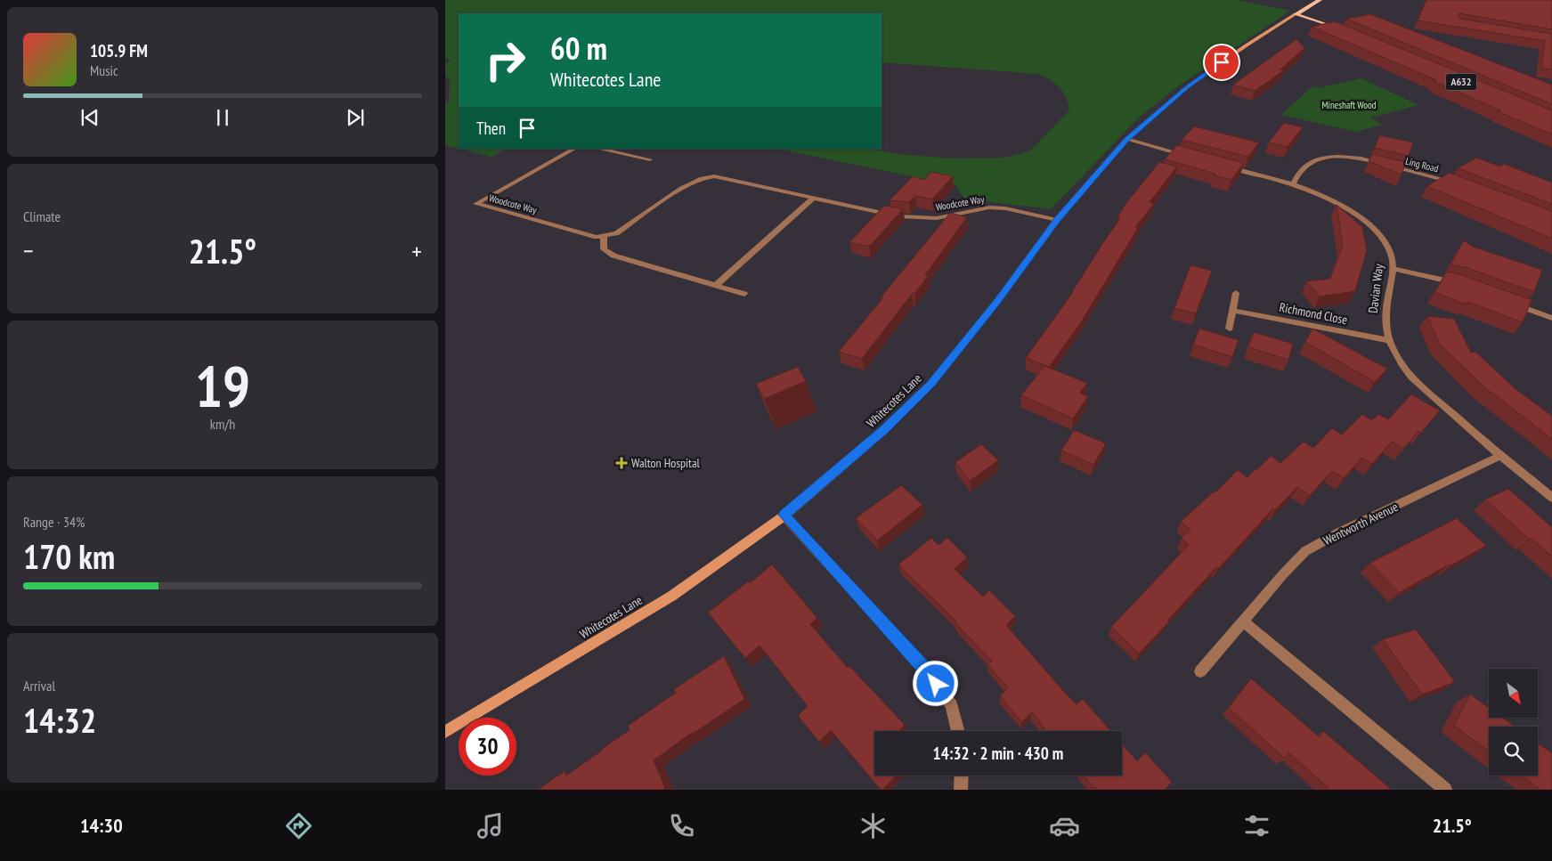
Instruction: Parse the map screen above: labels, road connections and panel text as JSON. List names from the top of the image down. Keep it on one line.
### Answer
{"streets":{"street":["Ling Road","Woodcote Way","Davian Way","Richmond Close","Whitecotes Lane","Wentworth Avenue"]},"crossings":[["Ling Road","Davian Way"],["Woodcote Way","Whitecotes Lane"],["Davian Way","Richmond Close"],["Davian Way","Wentworth Avenue"]],"parks":["Mineshaft Wood"],"places":{"health":["Walton Hospital"]},"north":"bottom right","page":{"turn":["60 m","Whitecotes Lane"],"song":["105.9 FM","Music"],"then":"Then","tile":["Climate",["19","km/h"],["Range · 34%","170 km"],["Arrival","14:32"]],"heat":["−","21.5°","+"],"limit":"30","trip":"14:32 · 2 min · 430 m","tabs":["14:30","21.5°"]}}
